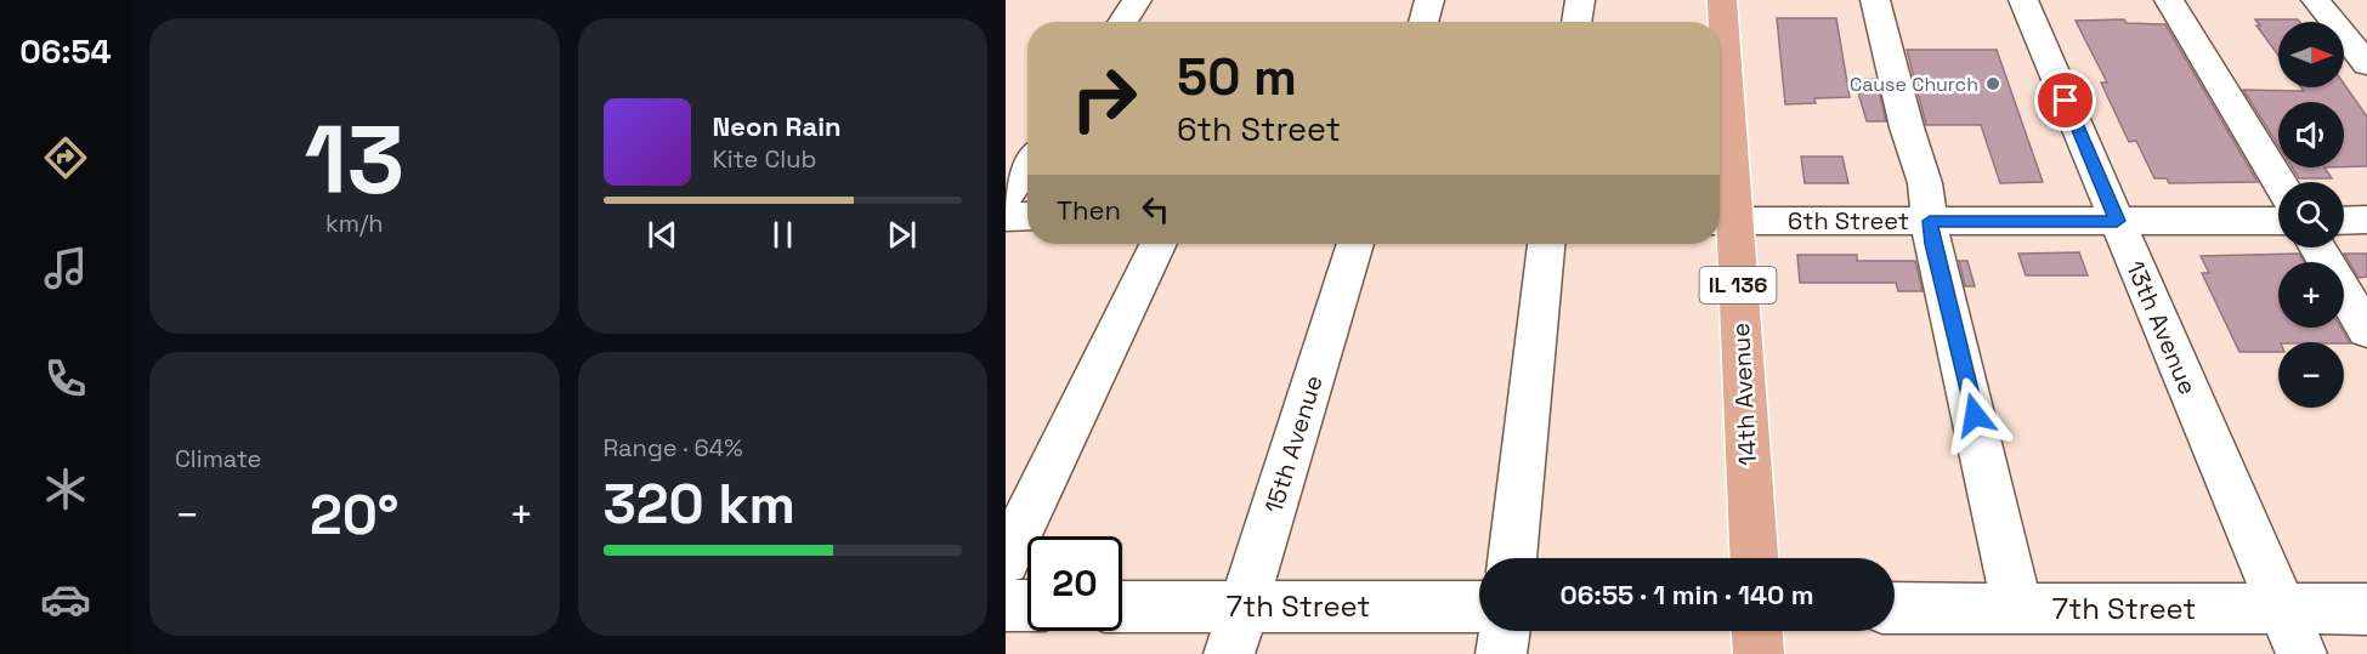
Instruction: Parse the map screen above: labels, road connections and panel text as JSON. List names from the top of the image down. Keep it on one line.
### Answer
{"streets":{"main road":["IL 136","14th Avenue"],"street":["6th Street","13th Avenue","15th Avenue","7th Street"]},"crossings":[["6th Street","13th Avenue"],["6th Street","14th Avenue"],["13th Avenue","7th Street"],["15th Avenue","7th Street"]],"places":["Cause Church"],"north":"right","page":{"tabs":"06:54","tile":[["13","km/h"],"Climate",["Range · 64%","320 km"]],"map_buttons":["+","−"],"turn":["50 m","6th Street"],"song":["Neon Rain","Kite Club"],"then":"Then","heat":["−","20°","+"],"limit":"20","trip":"06:55 · 1 min · 140 m"}}
